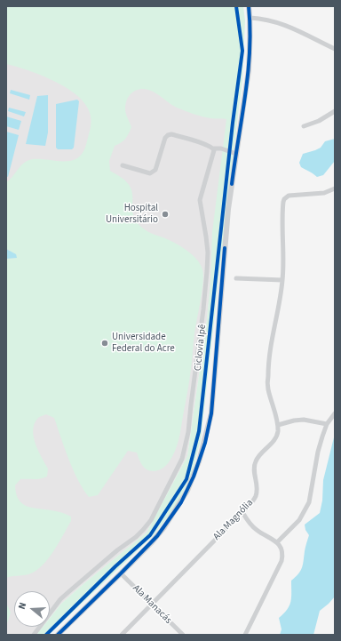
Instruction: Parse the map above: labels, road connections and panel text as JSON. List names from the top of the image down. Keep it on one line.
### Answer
{"streets":{"street":["Ala Magnólia","Ala Manacás"],"cycle path":["Ciclovia Ipê"]},"crossings":[["Ala Magnólia","Ala Manacás"]],"places":["Hospital Universitário","Universidade Federal do Acre"],"north":"left"}
